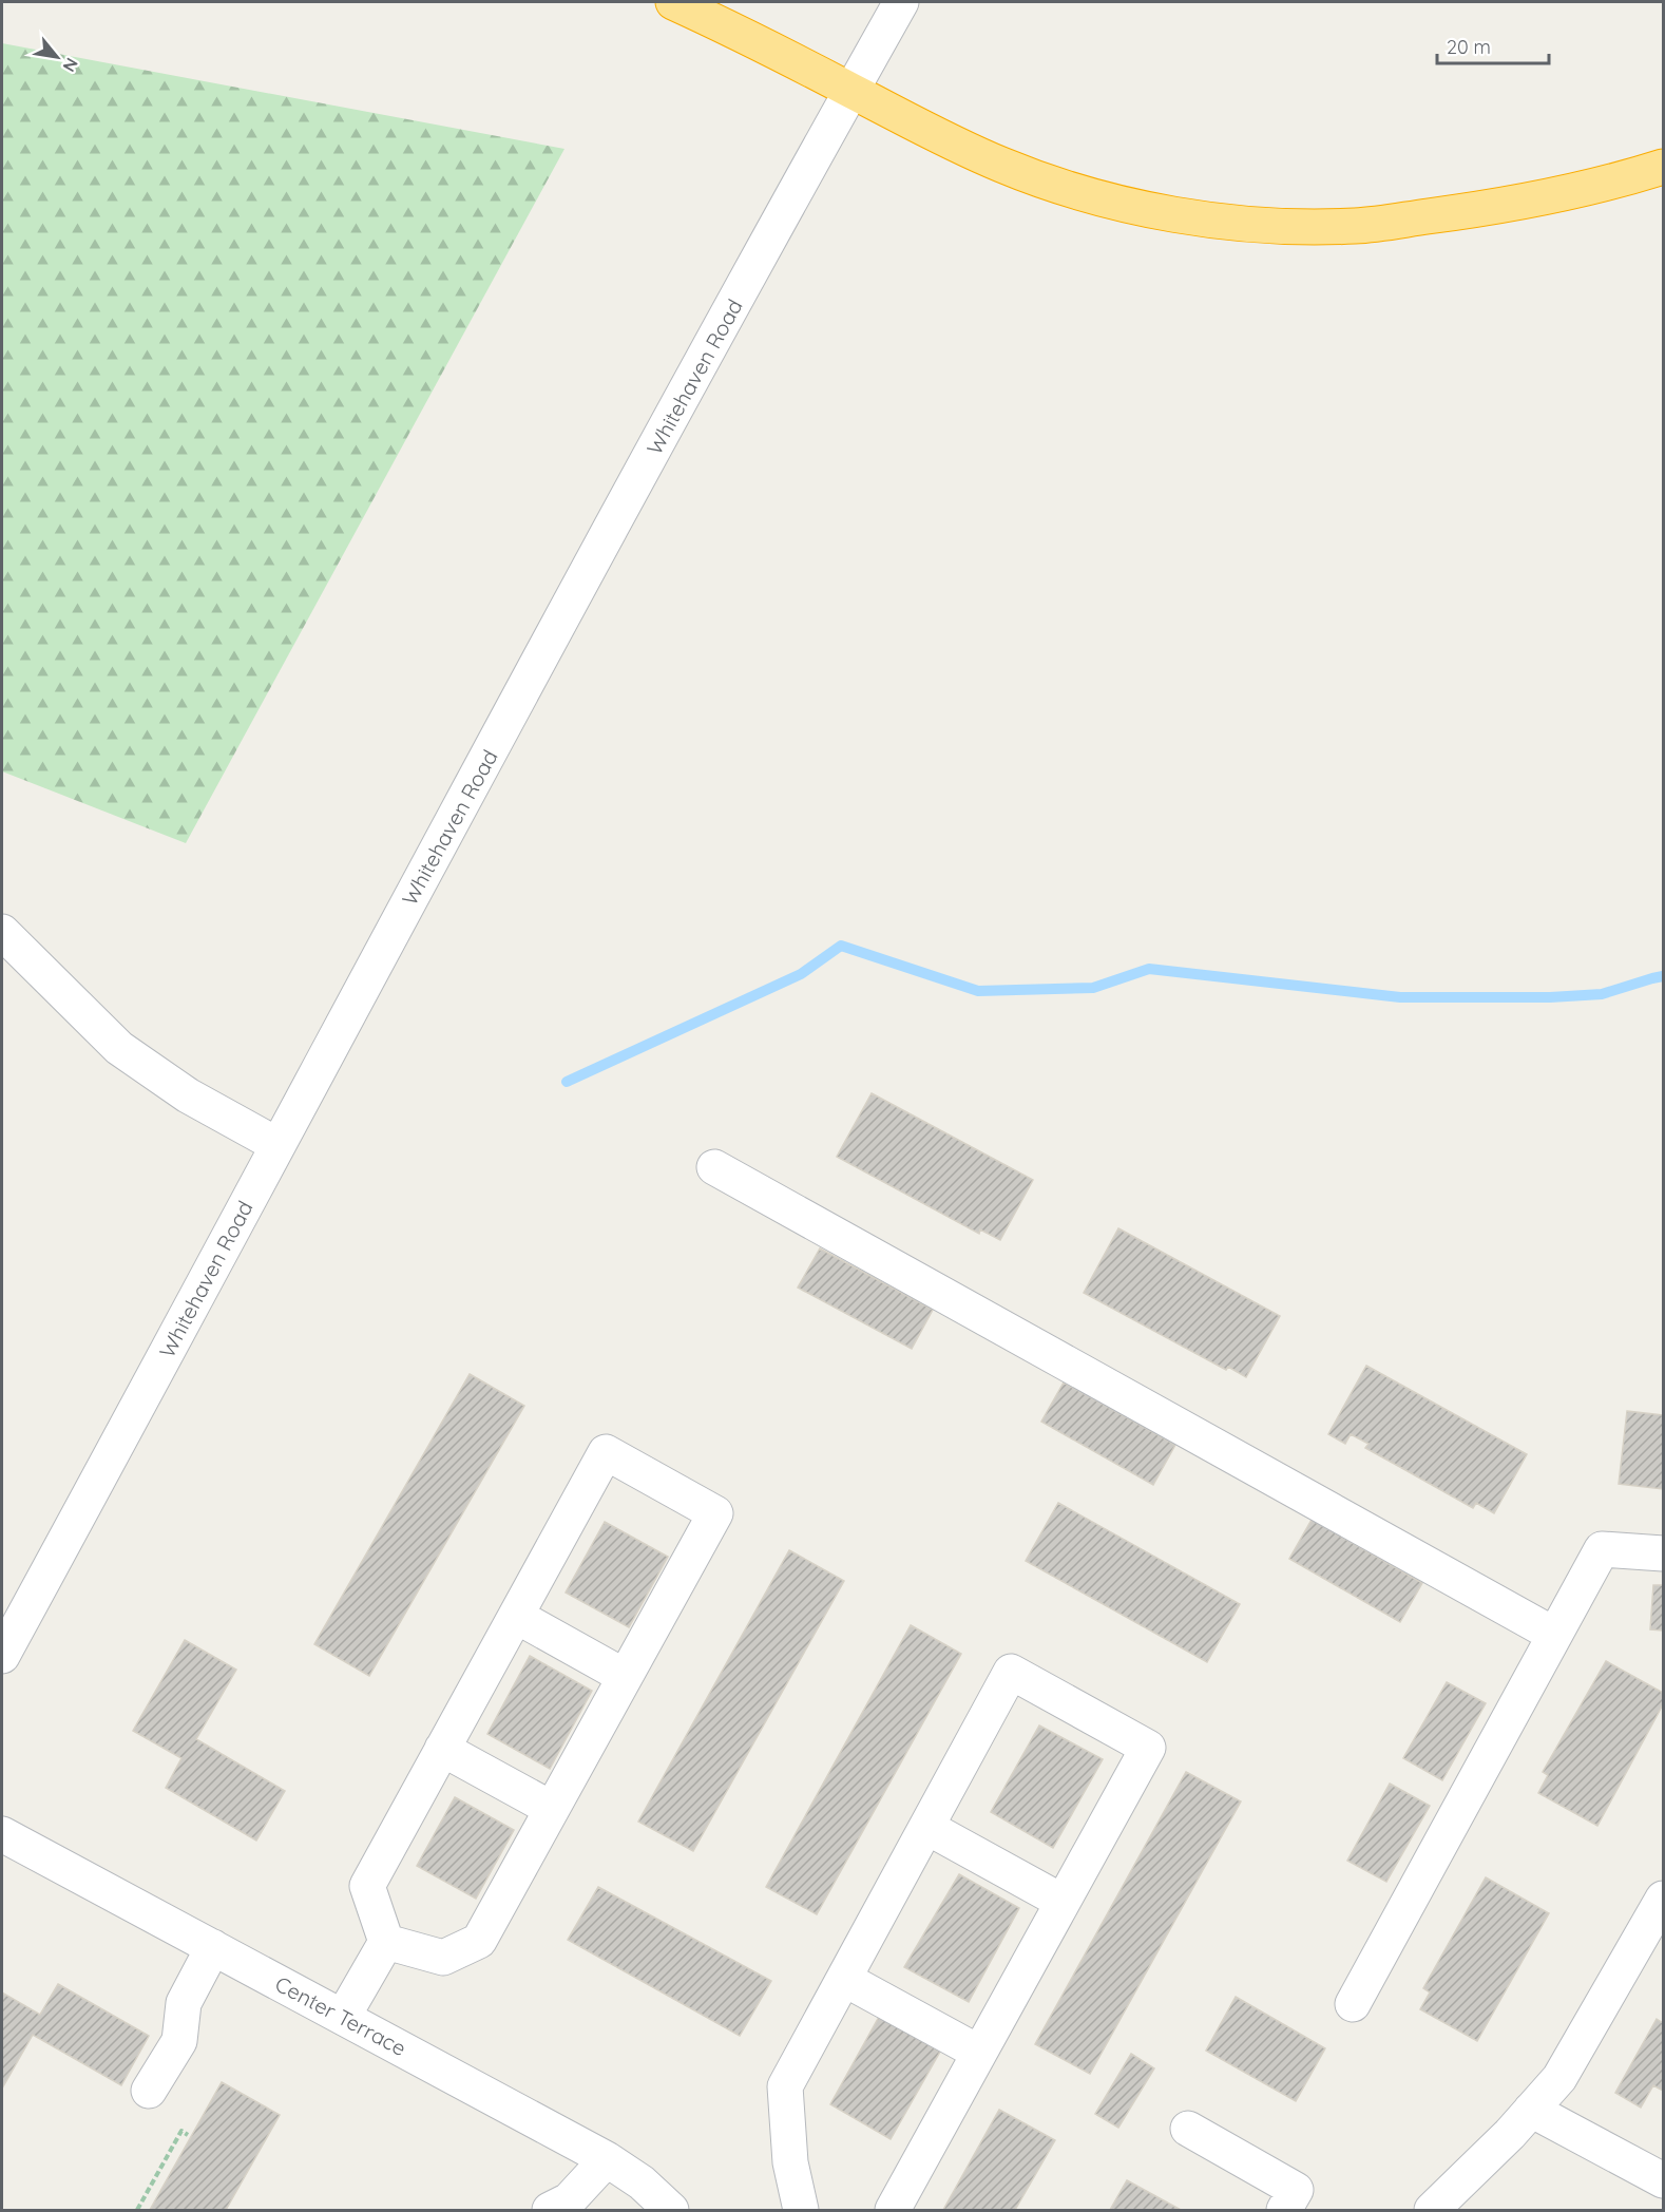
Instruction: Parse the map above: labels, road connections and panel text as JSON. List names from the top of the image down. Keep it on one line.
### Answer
{"streets":{"street":["Whitehaven Road","Center Terrace"]},"scale_bar":"20 m","north":"bottom right"}
